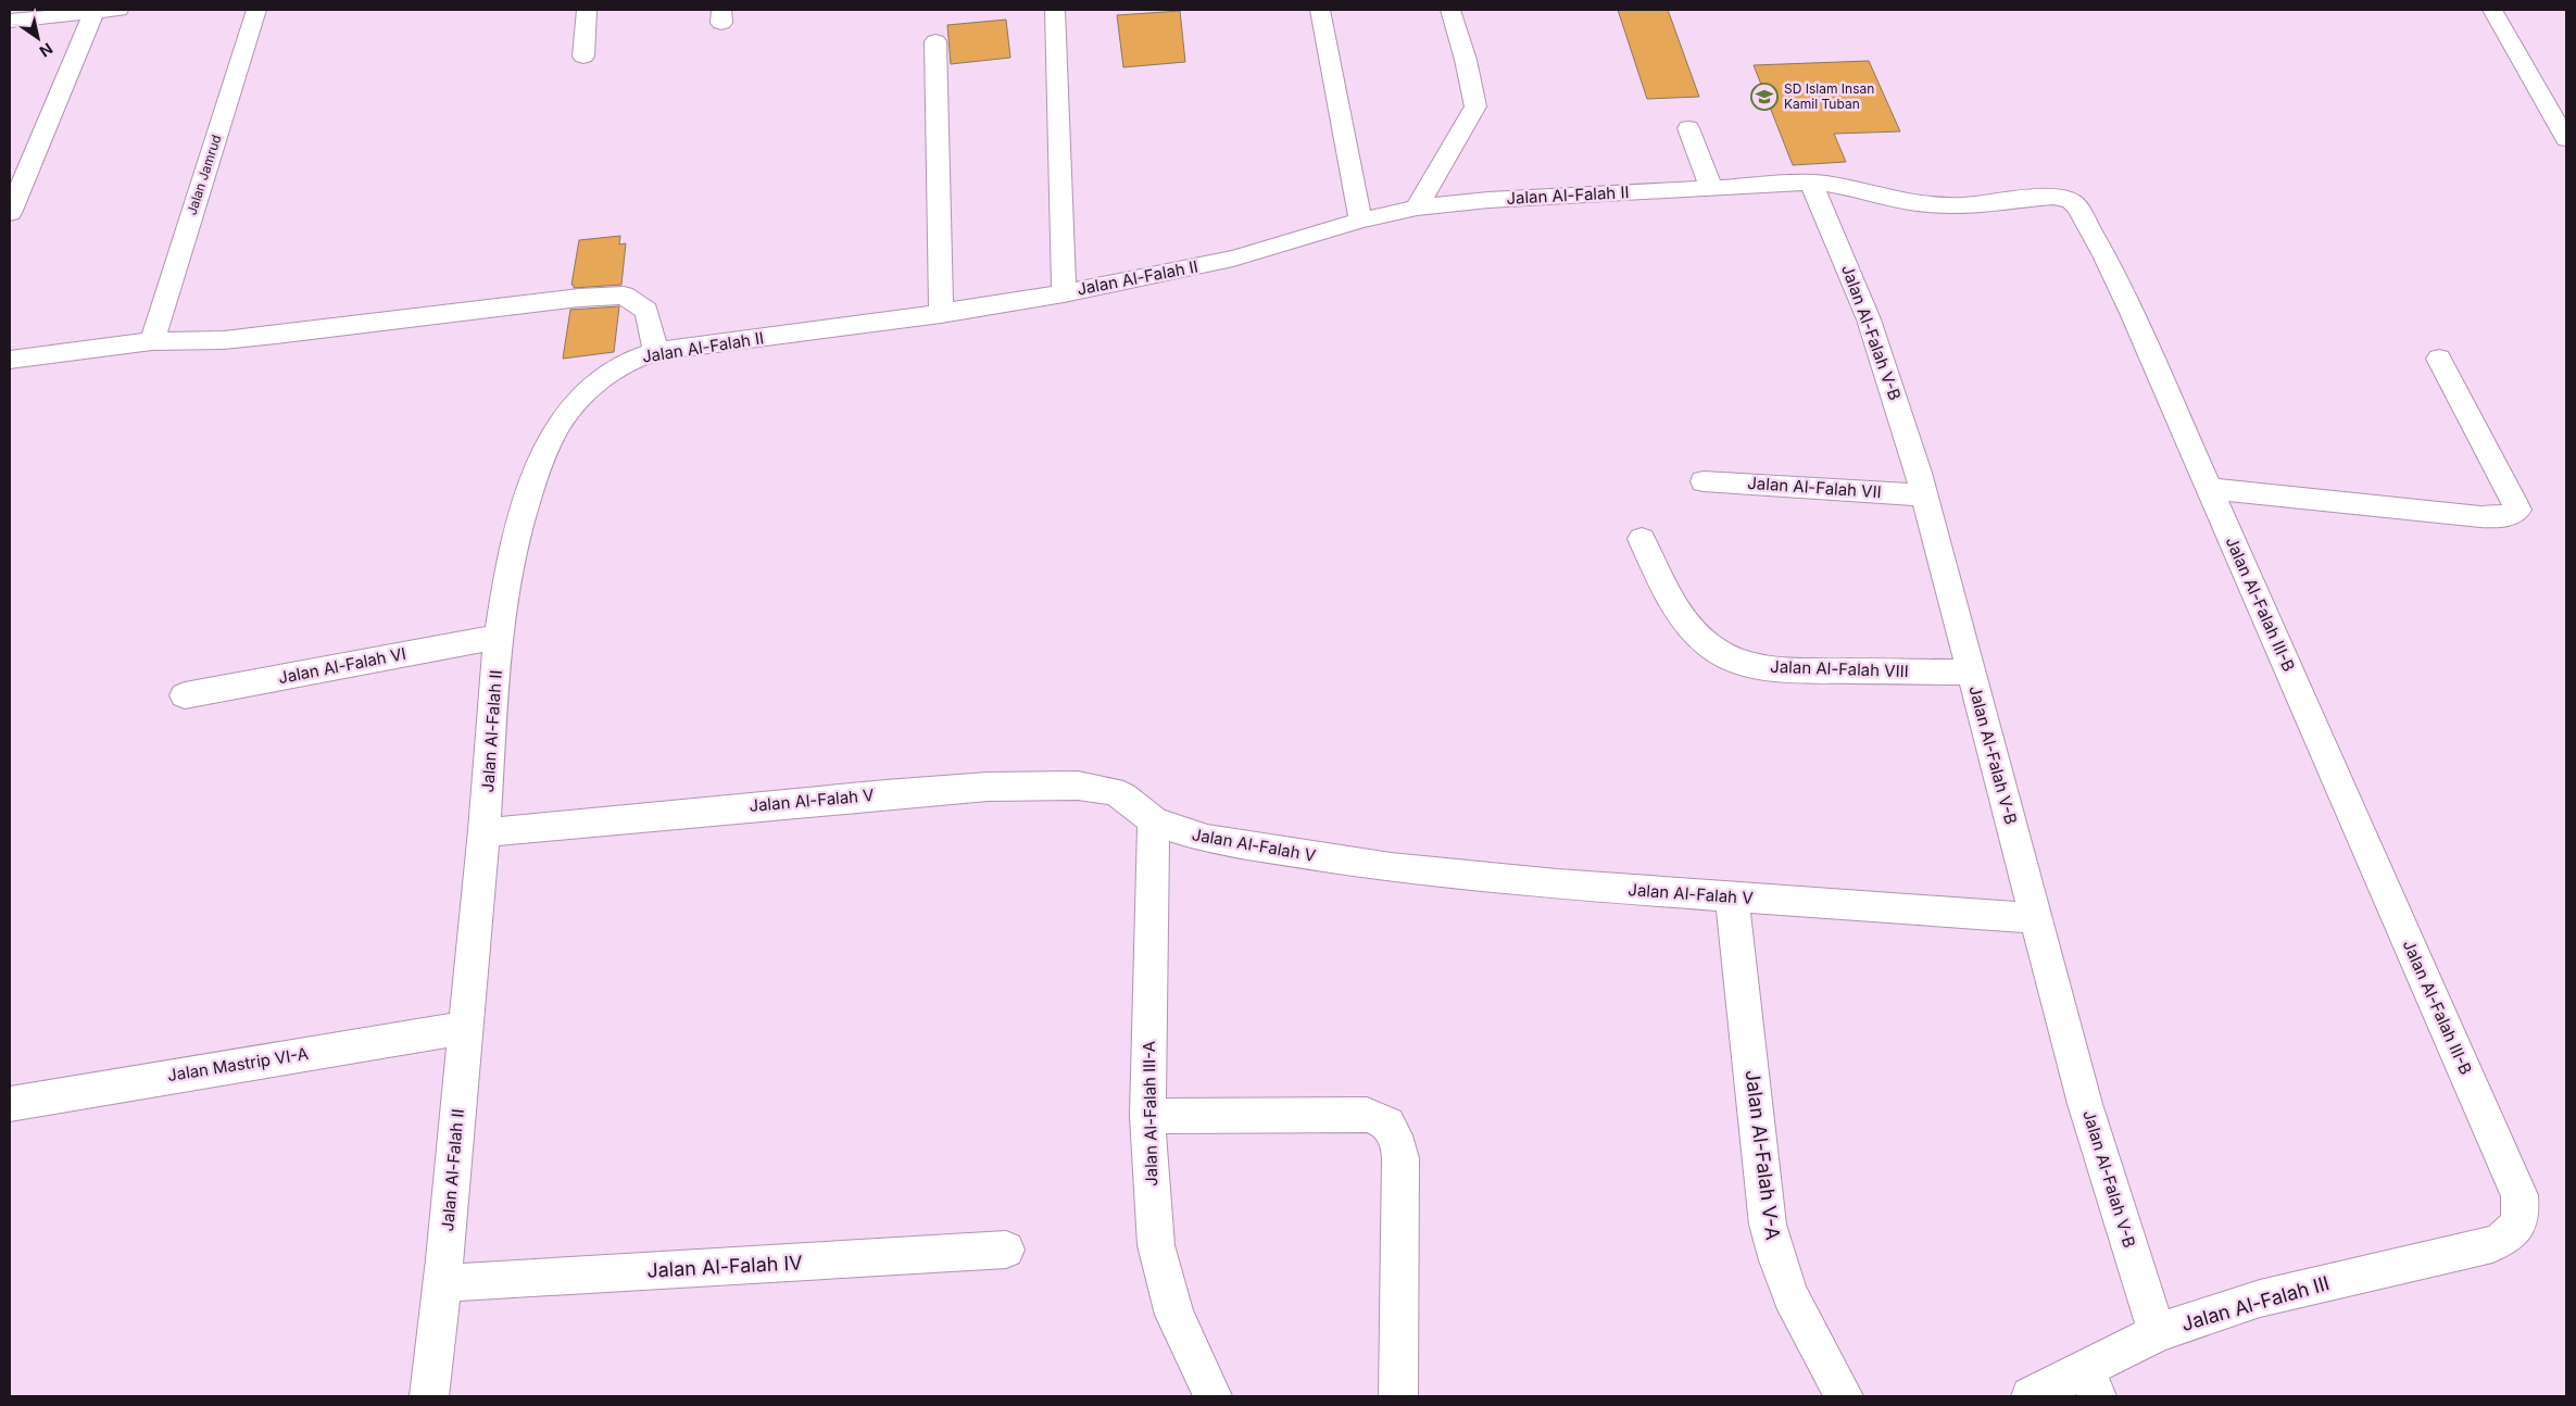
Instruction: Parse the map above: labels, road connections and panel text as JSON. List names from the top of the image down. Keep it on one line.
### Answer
{"streets":{"street":["Jalan Jamrud","Jalan Al-Falah II","Jalan Al-Falah V-B","Jalan Al-Falah VII","Jalan Al-Falah III-B","Jalan Al-Falah VI","Jalan Al-Falah VIII","Jalan Al-Falah V","Jalan Mastrip VI-A","Jalan Al-Falah III-A","Jalan Al-Falah V-A","Jalan Al-Falah IV","Jalan Al-Falah III"]},"crossings":[["Jalan Al-Falah II","Jalan Al-Falah V-B"],["Jalan Al-Falah II","Jalan Al-Falah III-B"],["Jalan Al-Falah II","Jalan Al-Falah VI"],["Jalan Al-Falah II","Jalan Al-Falah V"],["Jalan Al-Falah II","Jalan Mastrip VI-A"],["Jalan Al-Falah II","Jalan Al-Falah IV"],["Jalan Al-Falah V-B","Jalan Al-Falah VII"],["Jalan Al-Falah V-B","Jalan Al-Falah III-B"],["Jalan Al-Falah V-B","Jalan Al-Falah VIII"],["Jalan Al-Falah V-B","Jalan Al-Falah V"],["Jalan Al-Falah V-B","Jalan Al-Falah III"],["Jalan Al-Falah III-B","Jalan Al-Falah III"],["Jalan Al-Falah V","Jalan Al-Falah III-A"],["Jalan Al-Falah V","Jalan Al-Falah V-A"]],"places":{"school or university":["SD Islam Insan Kamil Tuban"]},"north":"bottom right"}
